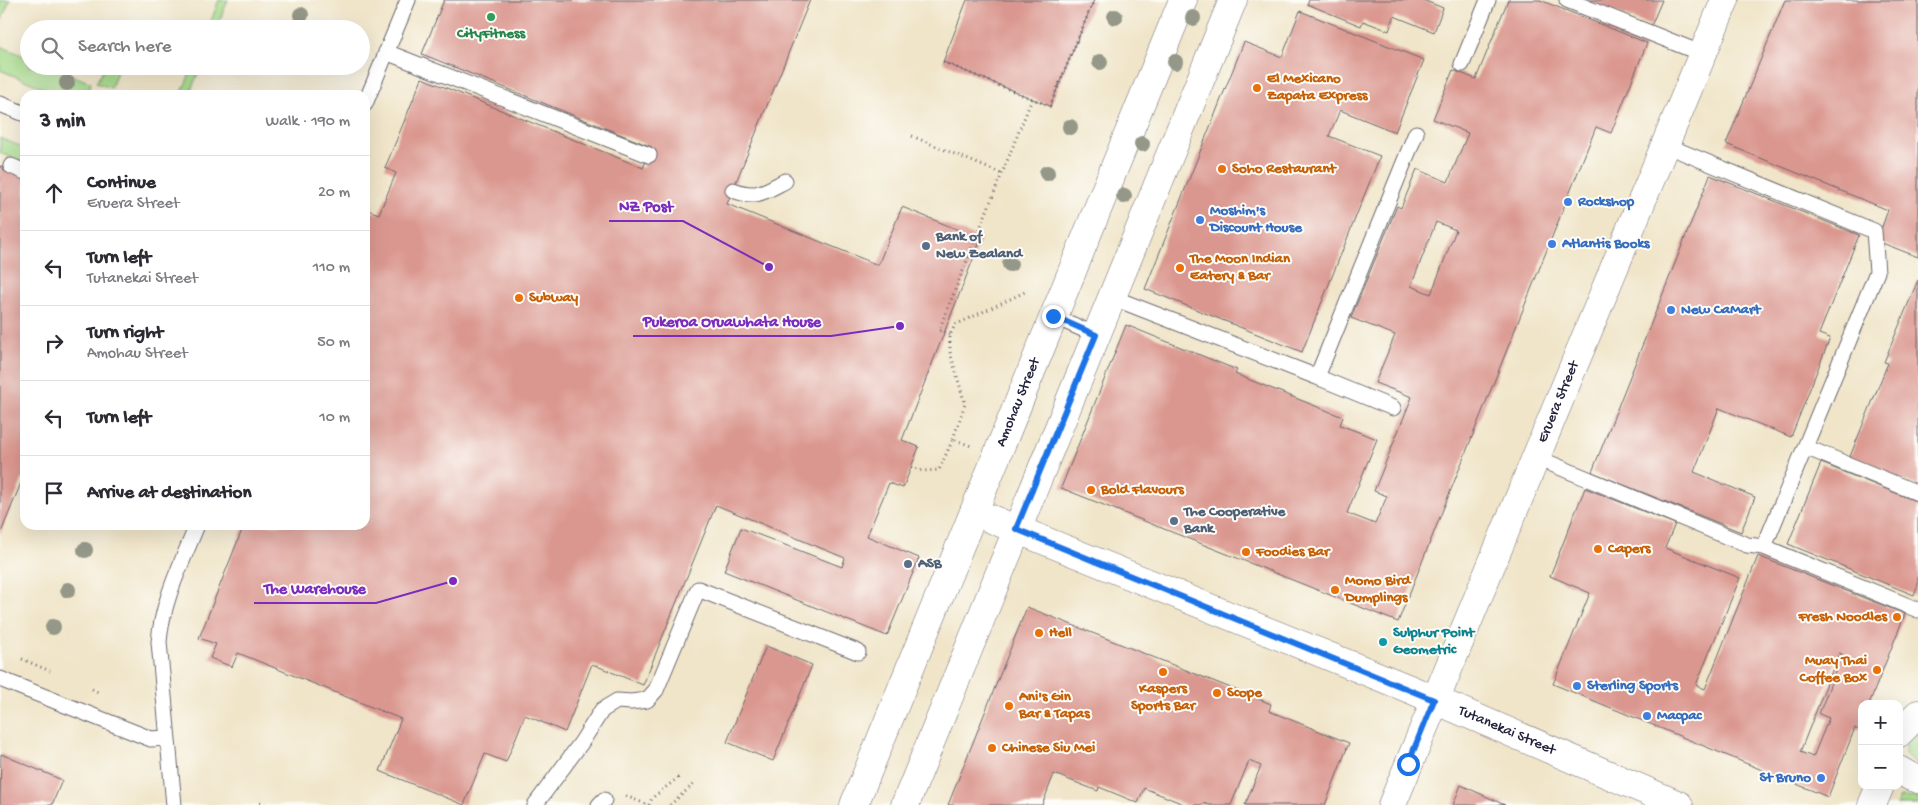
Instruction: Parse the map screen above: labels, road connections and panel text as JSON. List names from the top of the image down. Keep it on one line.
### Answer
{"streets":{"main road":["Amohau Street","Eruera Street","Tutanekai Street"]},"crossings":[["Amohau Street","Tutanekai Street"],["Eruera Street","Tutanekai Street"]],"places":["CityFitness","El Mexicano Zapata Express","Soho Restaurant","Rockshop","Moshim's Discount House","Atlantis Books","Bank of New Zealand","NZ Post","The Moon Indian Eatery & Bar","Subway","New CaMart","Pukeroa Oruawhata House","Bold Flavours","The Cooperative Bank","Capers","Foodies Bar","ASB","The Warehouse","Momo Bird Dumplings","Fresh Noodles","Hell","Sulphur Point Geometric","Muay Thai Coffee Box","Kaspers Sports Bar","Sterling Sports","Scope","Ani's Gin Bar & Tapas","Macpac","Chinese Siu Mei","St Bruno"],"page":{"search":"Search here","heading":["3 min","Walk · 190 m"],"list":[["Continue","Eruera Street","20 m"],["Turn left","Tutanekai Street","110 m"],["Turn right","Amohau Street","50 m"],["Turn left","10 m"],"Arrive at destination"],"map_buttons":["+","−"]}}
